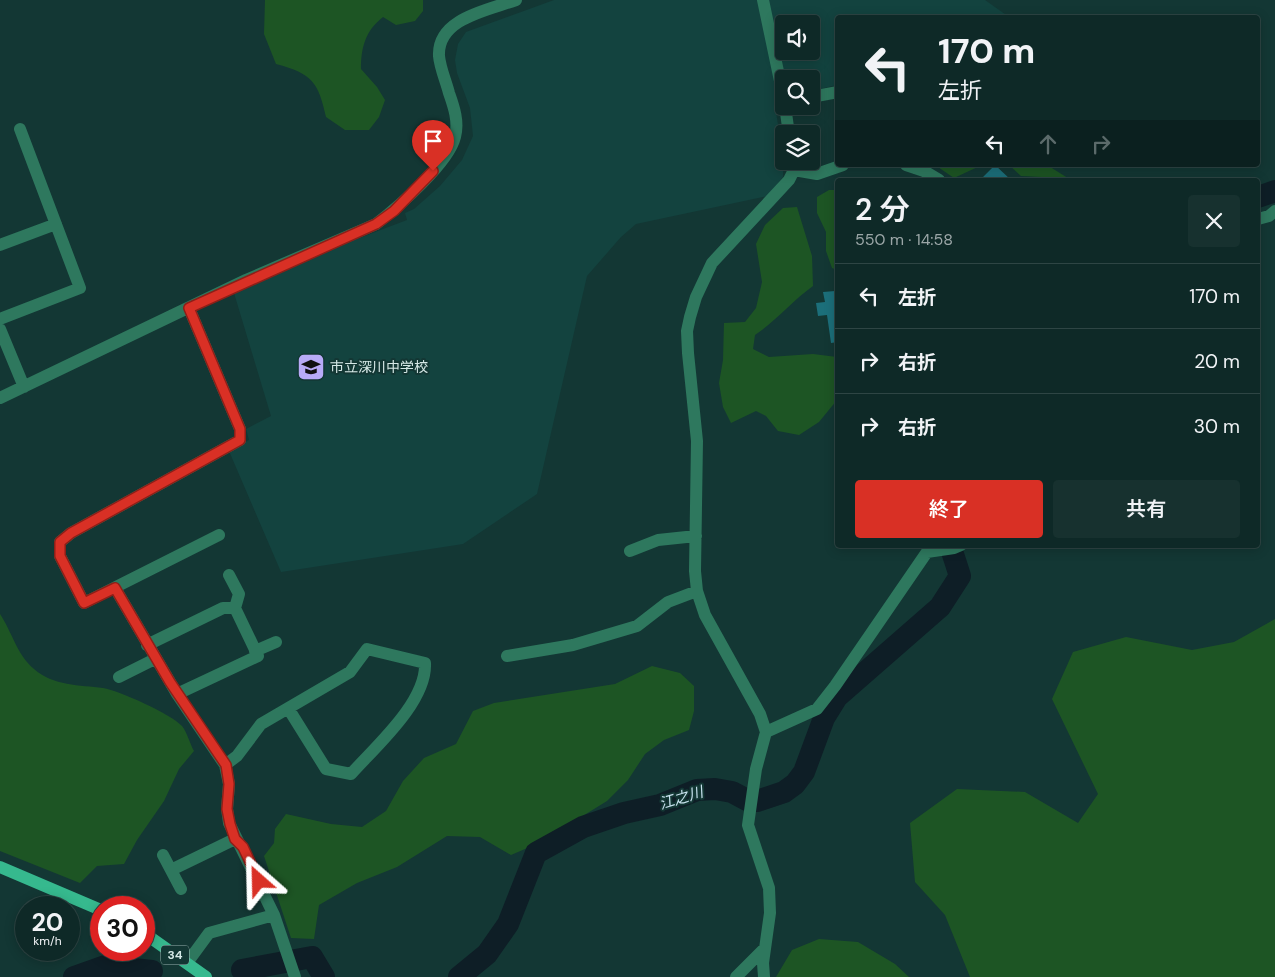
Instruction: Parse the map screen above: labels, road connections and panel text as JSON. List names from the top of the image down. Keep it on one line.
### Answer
{"streets":{"main road":["34"]},"water":["江之川"],"places":{"school or university":["市立深川中学校"]},"page":{"turn":["170 m","左折"],"heading":["2 分","550 m · 14:58"],"list":[{"name":"左折","value":"170 m"},{"name":"右折","value":"20 m"},{"name":"右折","value":"30 m"}],"buttons":["終了","共有"],"speed":"20 km/h","limit":"30"}}
